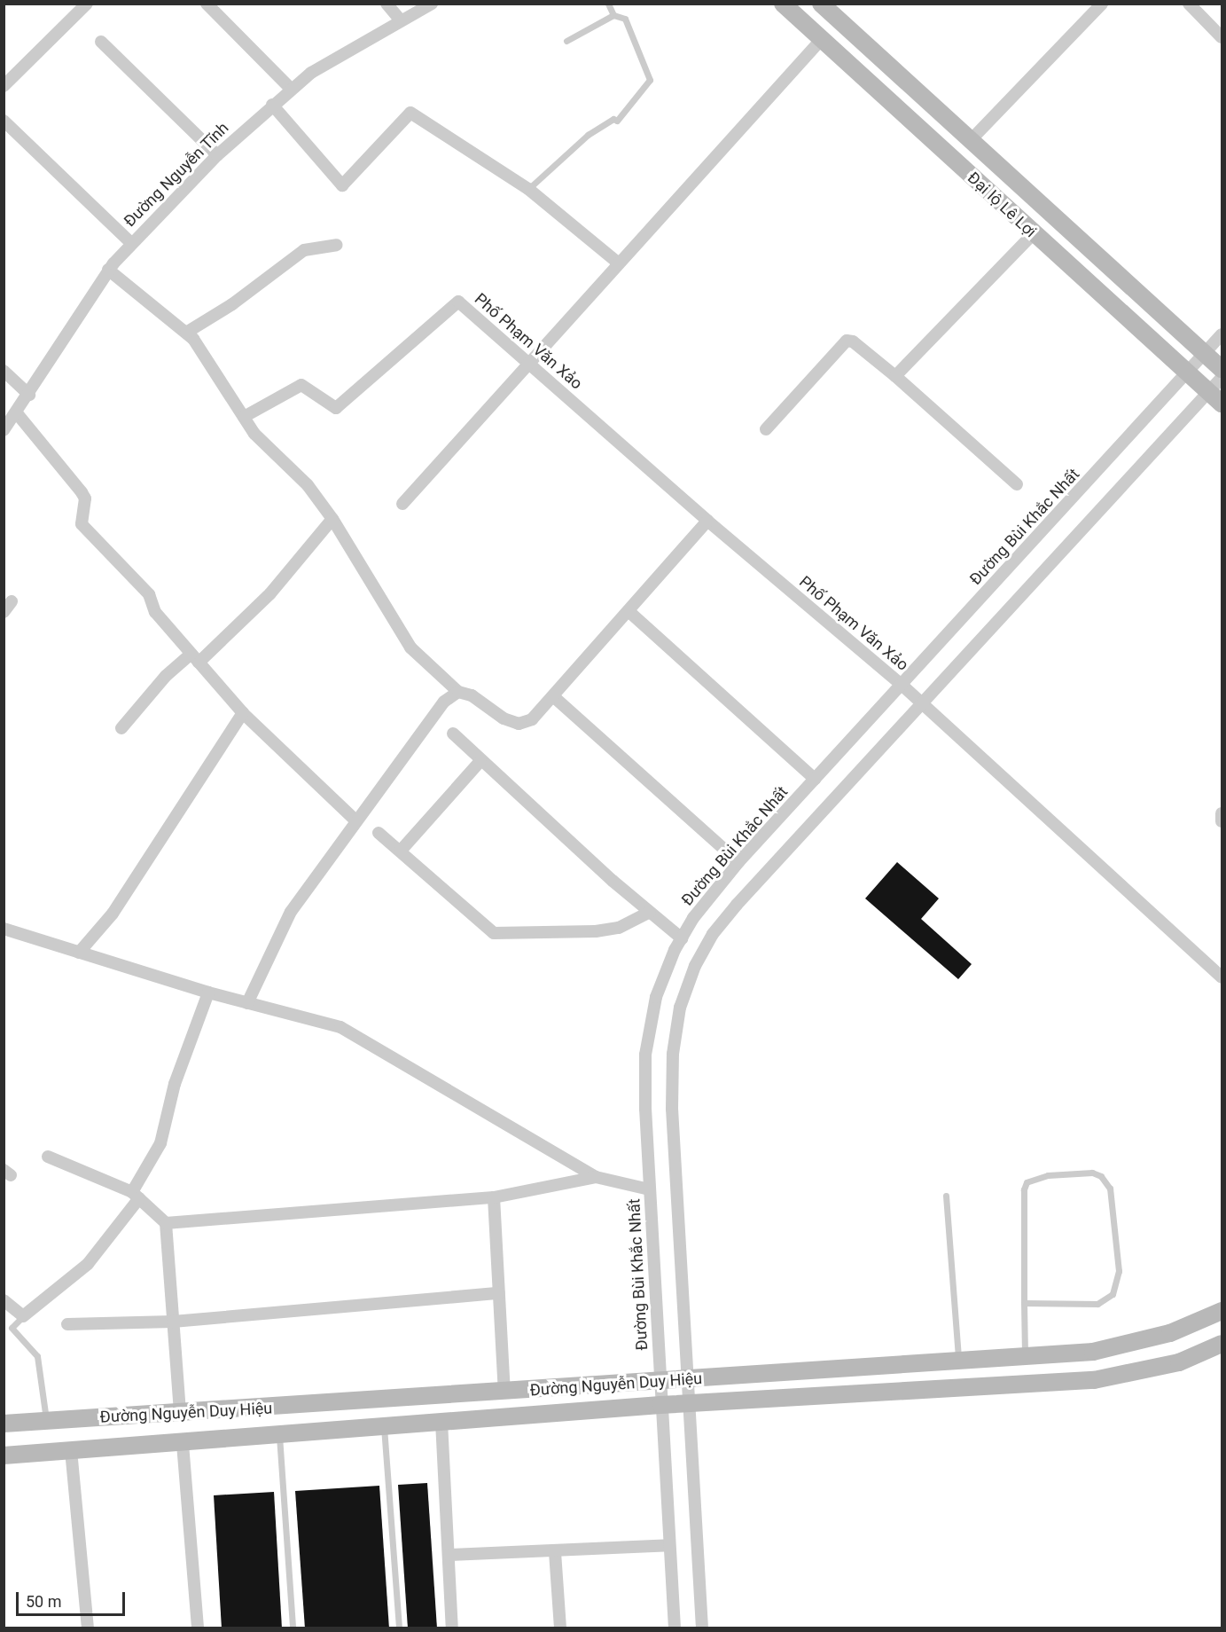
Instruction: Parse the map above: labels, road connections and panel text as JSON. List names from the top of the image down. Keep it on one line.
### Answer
{"streets":{"street":["Đường Nguyễn Tĩnh","Đại lộ Lê Lợi","Phố Phạm Văn Xảo","Đường Bùi Khắc Nhất","Đường Nguyễn Duy Hiệu"]},"crossings":[["Đại lộ Lê Lợi","Đường Bùi Khắc Nhất"],["Phố Phạm Văn Xảo","Đường Bùi Khắc Nhất"],["Đường Bùi Khắc Nhất","Đường Nguyễn Duy Hiệu"]],"scale_bar":"50 m"}
